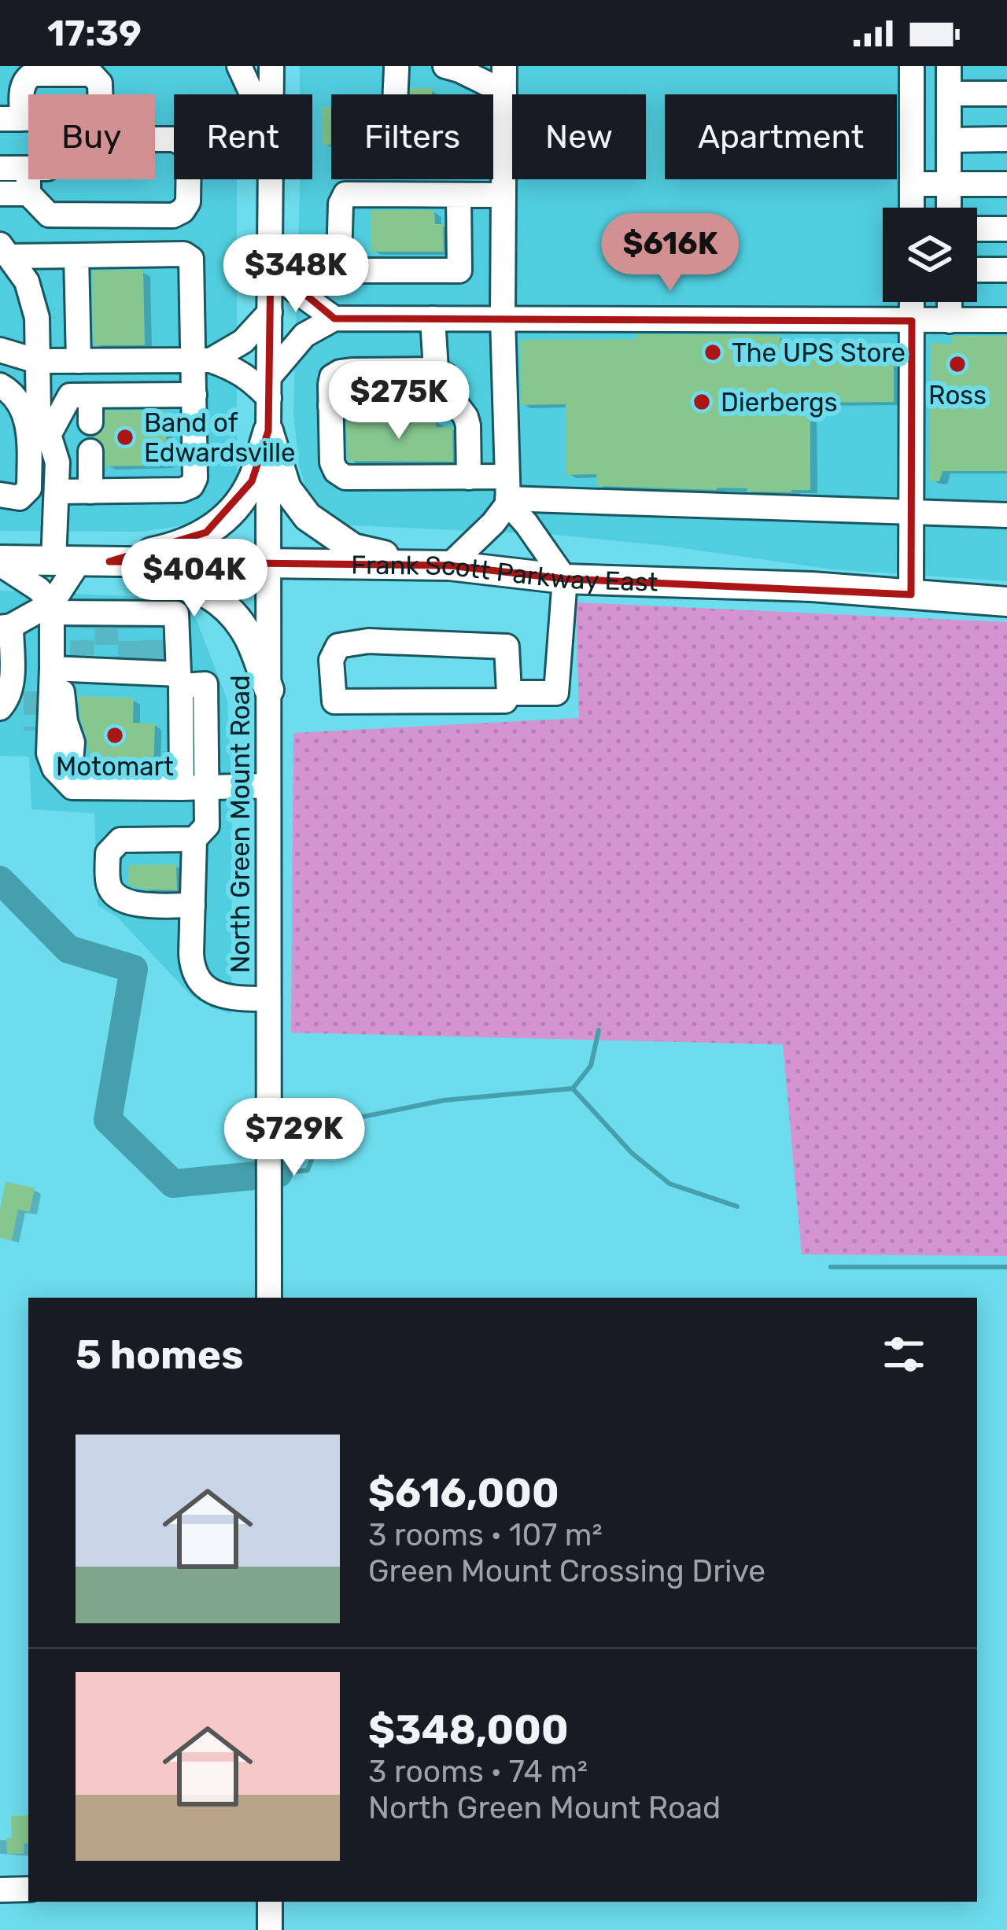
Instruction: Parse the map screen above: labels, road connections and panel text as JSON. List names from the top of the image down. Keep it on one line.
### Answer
{"streets":{"main road":["Frank Scott Parkway East"],"street":["North Green Mount Road"]},"crossings":[["Frank Scott Parkway East","North Green Mount Road"]],"places":["The UPS Store","Ross","Dierbergs","Band of Edwardsville","Motomart"],"page":{"status":"17:39","chip":["Buy","Rent","Filters","New","Apartment"],"price":["$616K","$348K","$275K","$404K","$729K"],"heading":"5 homes","list":[{"name":"$616,000","note":"3 rooms · 107 m² · Green Mount Crossing Drive"},{"name":"$348,000","note":"3 rooms · 74 m² · North Green Mount Road"}]}}
